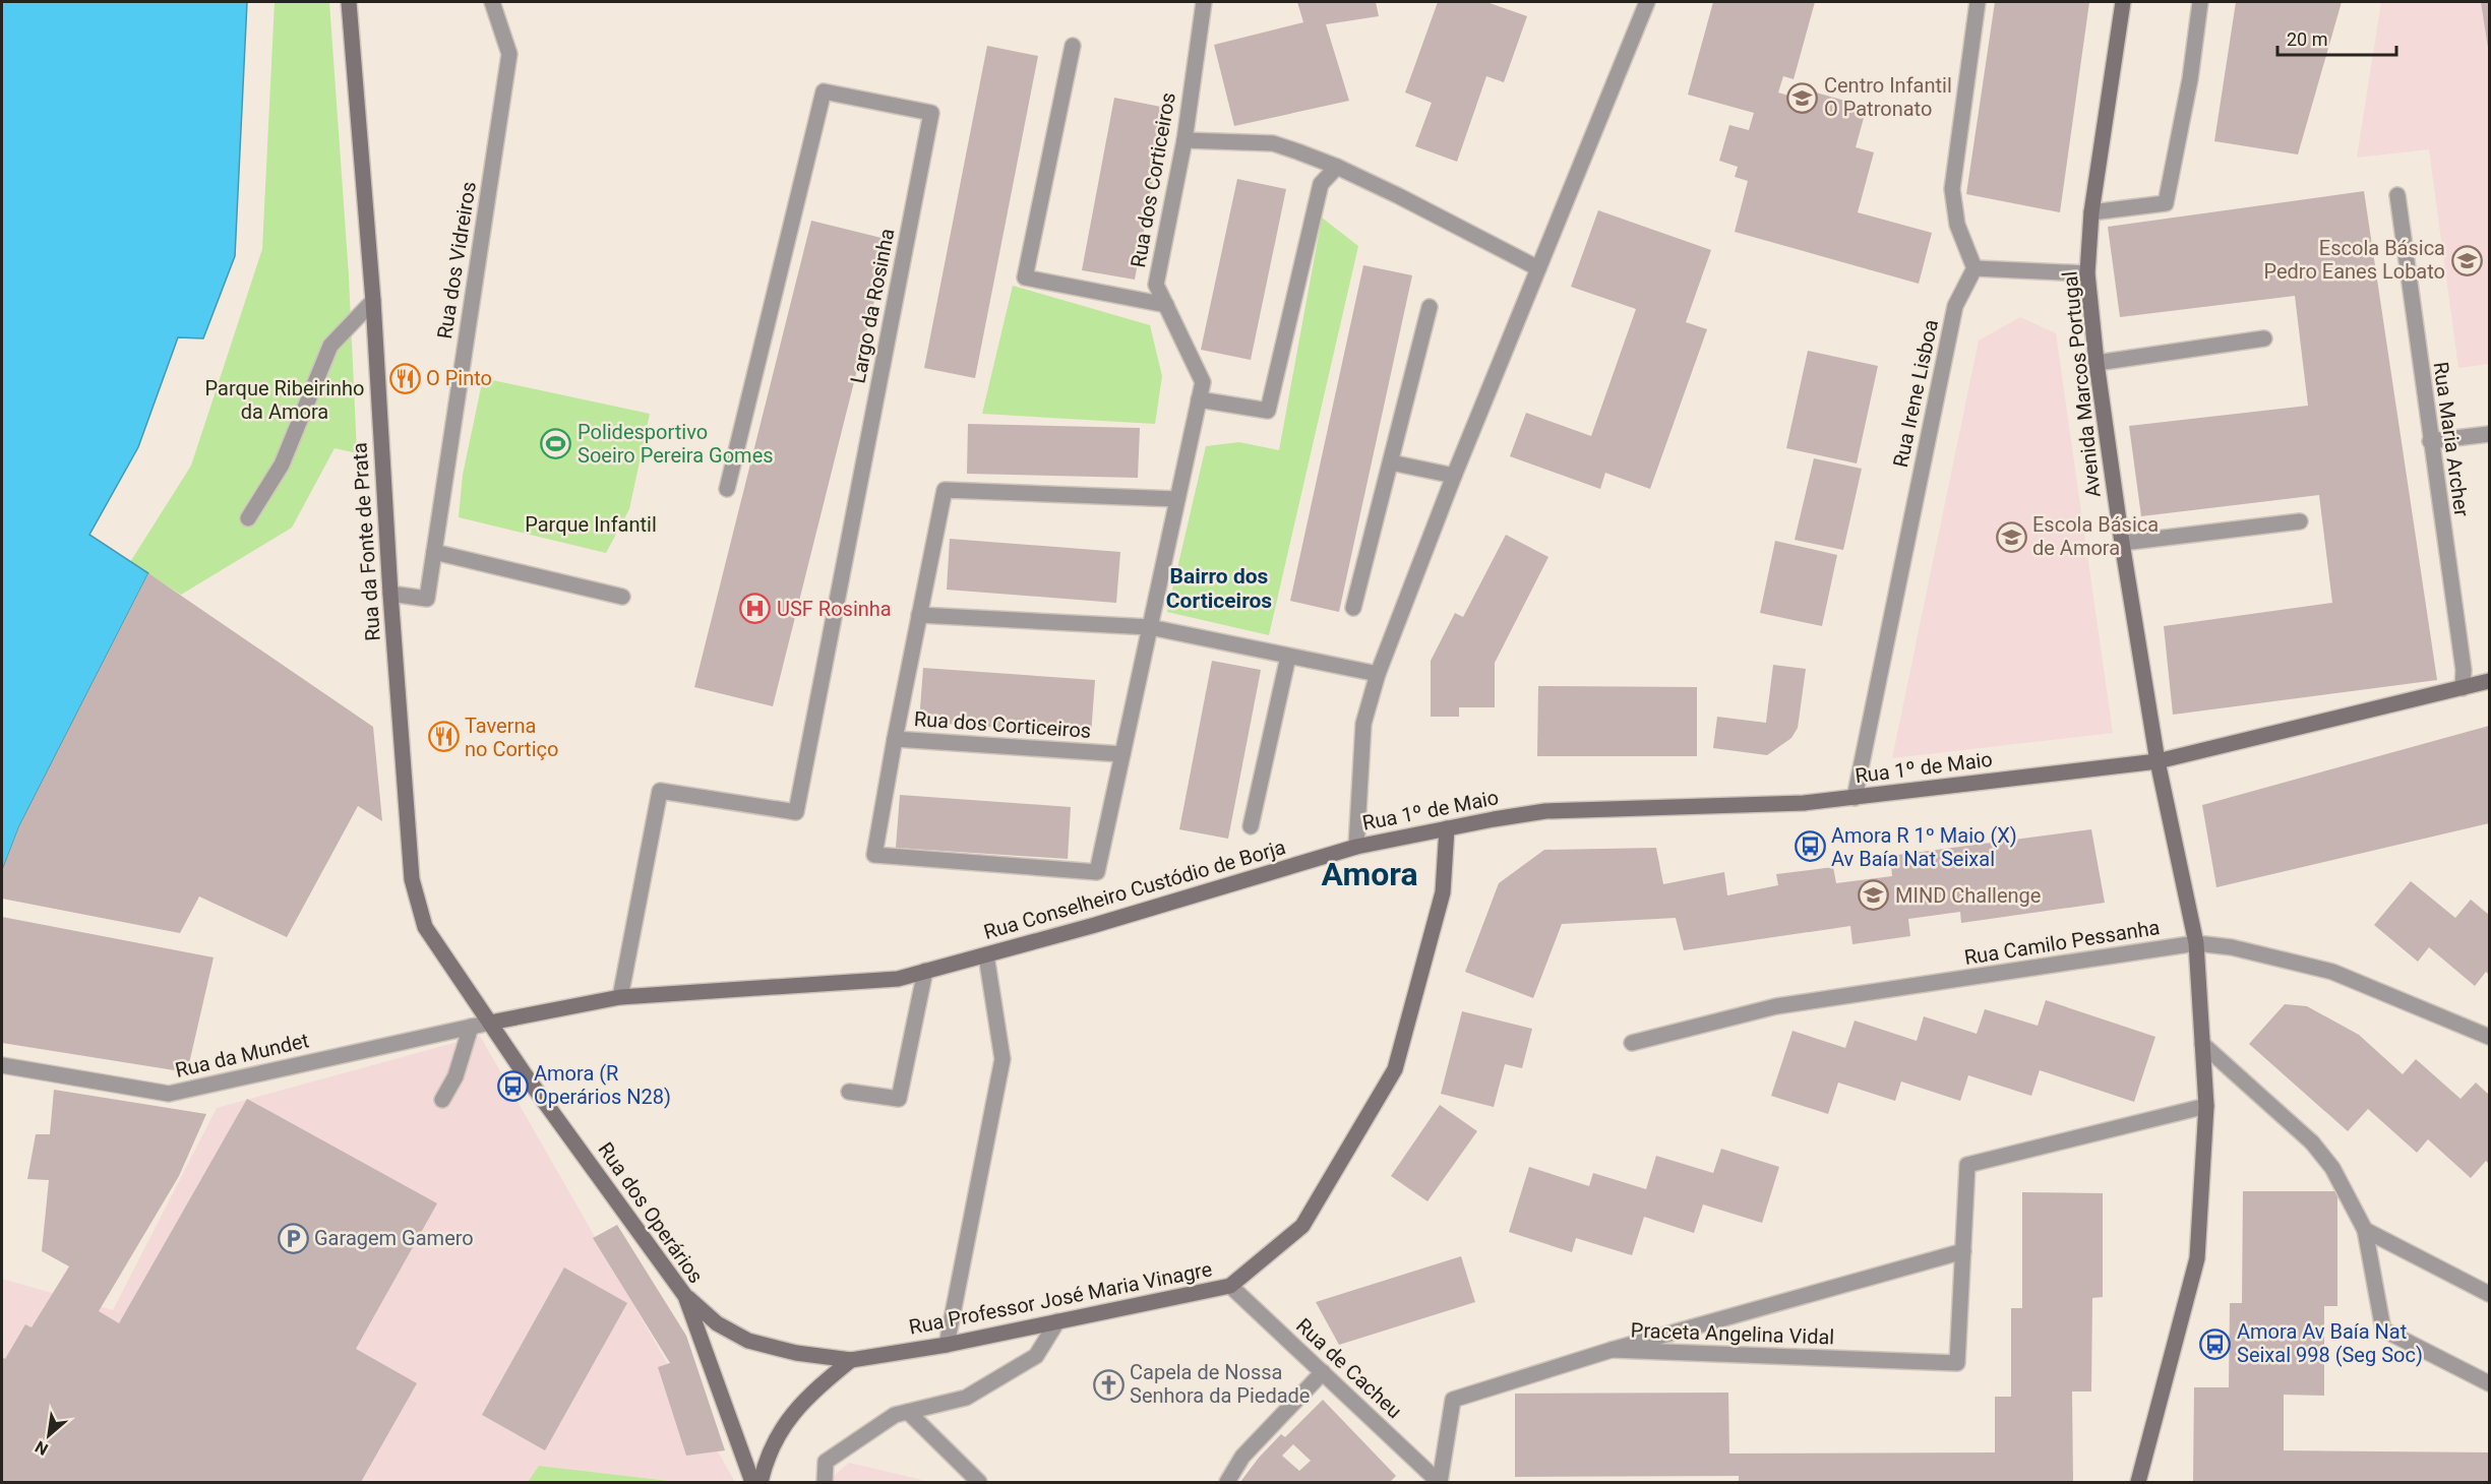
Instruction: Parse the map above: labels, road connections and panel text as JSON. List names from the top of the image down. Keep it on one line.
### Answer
{"streets":{"street":["Rua dos Corticeiros","Rua dos Vidreiros","Largo da Rosinha","Avenida Marcos Portugal","Rua Irene Lisboa","Rua Maria Archer","Rua da Fonte de Prata","Rua 1º de Maio","Rua Conselheiro Custódio de Borja","Rua Camilo Pessanha","Rua da Mundet","Rua dos Operários","Rua Professor José Maria Vinagre","Praceta Angelina Vidal","Rua de Cacheu"]},"crossings":[["Rua dos Vidreiros","Rua da Fonte de Prata"],["Largo da Rosinha","Rua Conselheiro Custódio de Borja"],["Avenida Marcos Portugal","Rua 1º de Maio"],["Avenida Marcos Portugal","Rua Camilo Pessanha"],["Avenida Marcos Portugal","Praceta Angelina Vidal"],["Rua Irene Lisboa","Rua 1º de Maio"],["Rua Maria Archer","Rua 1º de Maio"],["Rua da Fonte de Prata","Rua Conselheiro Custódio de Borja"],["Rua da Fonte de Prata","Rua da Mundet"],["Rua da Fonte de Prata","Rua dos Operários"],["Rua 1º de Maio","Rua Conselheiro Custódio de Borja"],["Rua 1º de Maio","Rua Professor José Maria Vinagre"],["Rua Conselheiro Custódio de Borja","Rua da Mundet"],["Rua Conselheiro Custódio de Borja","Rua dos Operários"],["Rua da Mundet","Rua dos Operários"],["Rua dos Operários","Rua Professor José Maria Vinagre"],["Rua Professor José Maria Vinagre","Rua de Cacheu"]],"districts":["Bairro dos Corticeiros","Amora"],"parks":["Parque Ribeirinho da Amora","Parque Infantil"],"places":{"school or university":["Centro Infantil O Patronato","Escola Básica Pedro Eanes Lobato","Escola Básica de Amora","MIND Challenge"],"restaurant":["O Pinto","Taverna no Cortiço"],"sports":["Polidesportivo Soeiro Pereira Gomes"],"hospital":["USF Rosinha"],"bus stop":["Amora R 1º Maio (X) Av Baía Nat Seixal","Amora (R Operários N28)","Amora Av Baía Nat Seixal 998 (Seg Soc)"],"parking":["Garagem Gamero"],"church":["Capela de Nossa Senhora da Piedade"]},"scale_bar":"20 m","north":"bottom left"}
